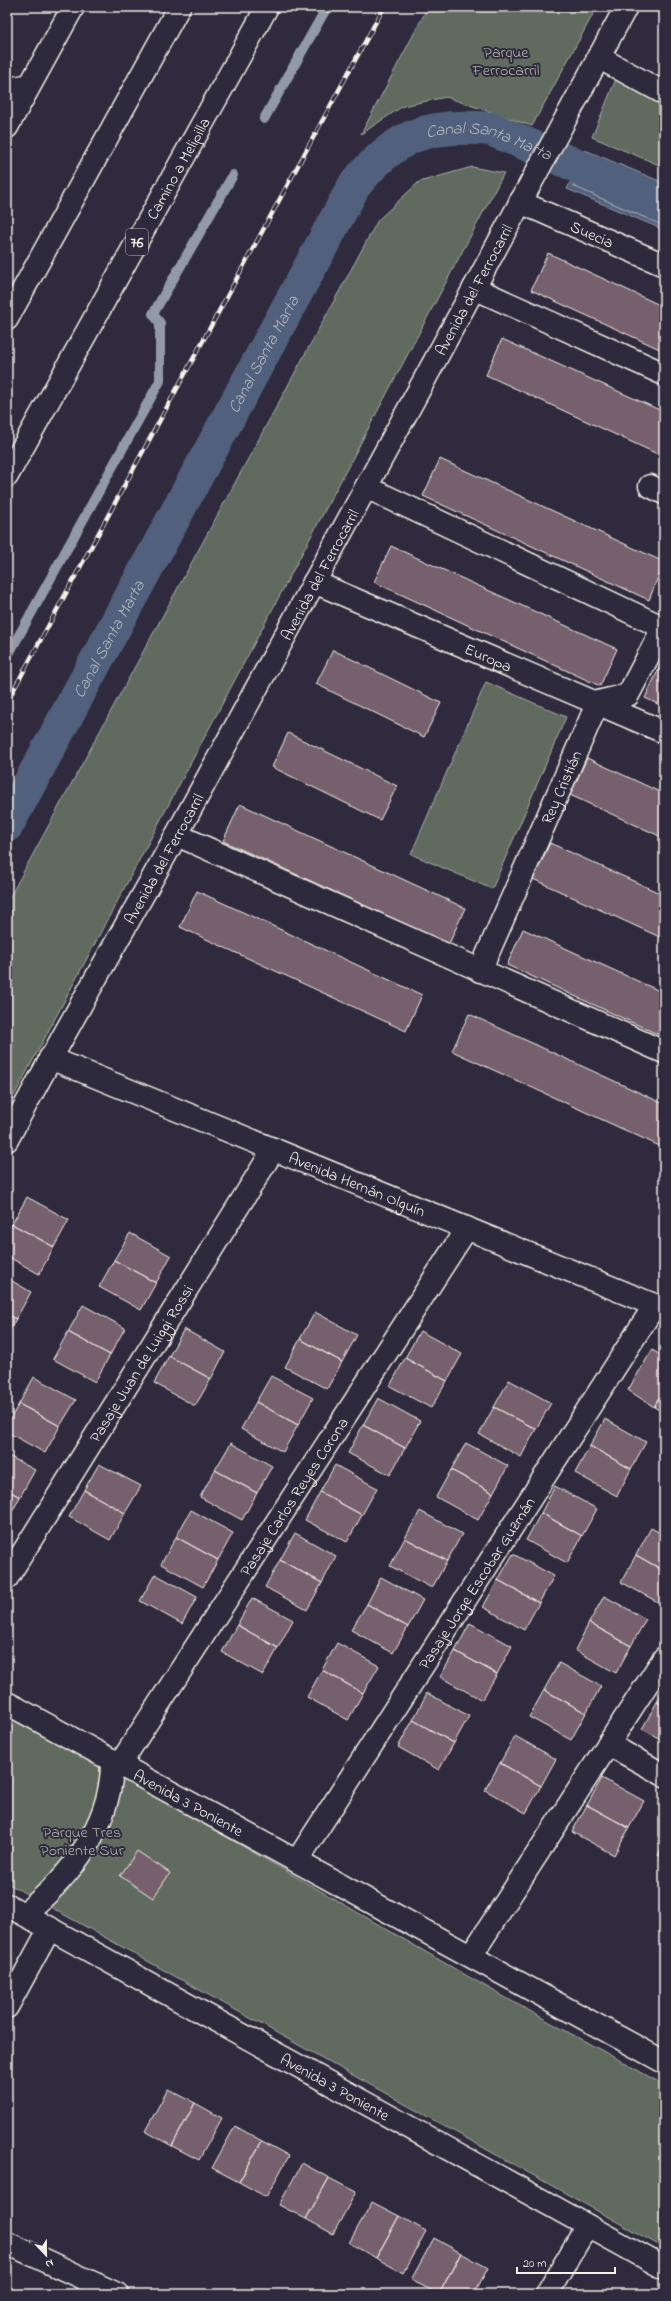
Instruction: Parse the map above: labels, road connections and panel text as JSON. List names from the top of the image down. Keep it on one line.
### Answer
{"streets":{"street":["Camino a Melipilla","Suecia","76","Avenida del Ferrocarril","Europa","Rey Cristián","Avenida Hernán Olguín","Pasaje Juan de Luiggi Rossi","Pasaje Carlos Reyes Corona","Pasaje Jorge Escobar Guzmán","Avenida 3 Poniente"]},"crossings":[["Suecia","Avenida del Ferrocarril"],["Avenida del Ferrocarril","Europa"],["Avenida del Ferrocarril","Avenida Hernán Olguín"],["Europa","Rey Cristián"],["Avenida Hernán Olguín","Pasaje Juan de Luiggi Rossi"],["Avenida Hernán Olguín","Pasaje Carlos Reyes Corona"],["Avenida Hernán Olguín","Pasaje Jorge Escobar Guzmán"],["Pasaje Carlos Reyes Corona","Avenida 3 Poniente"],["Pasaje Jorge Escobar Guzmán","Avenida 3 Poniente"]],"water":["Canal Santa Marta"],"parks":["Parque Ferrocarril","Parque Tres Poniente Sur"],"scale_bar":"20 m","north":"bottom"}
